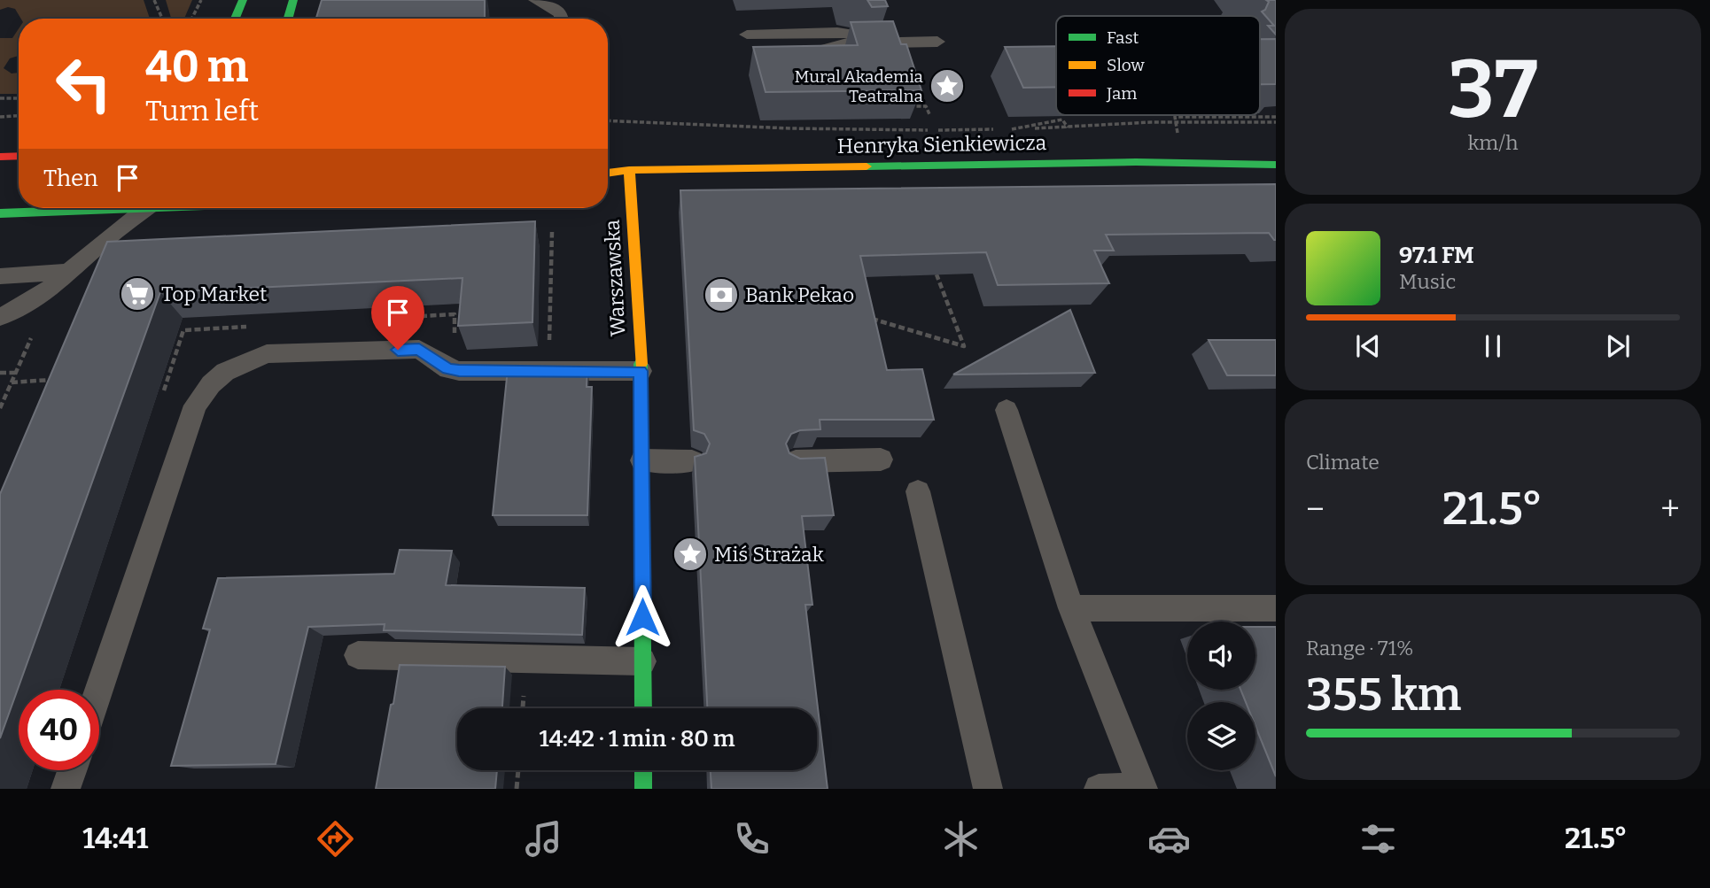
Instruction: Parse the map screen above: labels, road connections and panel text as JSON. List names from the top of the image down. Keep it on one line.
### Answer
{"streets":{"main road":["Henryka Sienkiewicza","Warszawska"]},"crossings":[["Henryka Sienkiewicza","Warszawska"]],"places":{"place":["Mural Akademia Teatralna","Miś Strażak"],"supermarket":["Top Market"],"bank":["Bank Pekao"]},"legend":["Fast","Slow","Jam"],"page":{"tile":[["37","km/h"],"Climate",["Range · 71%","355 km"]],"turn":["40 m","Turn left"],"then":"Then","song":["97.1 FM","Music"],"heat":["−","21.5°","+"],"limit":"40","trip":"14:42 · 1 min · 80 m","tabs":["14:41","21.5°"]}}
